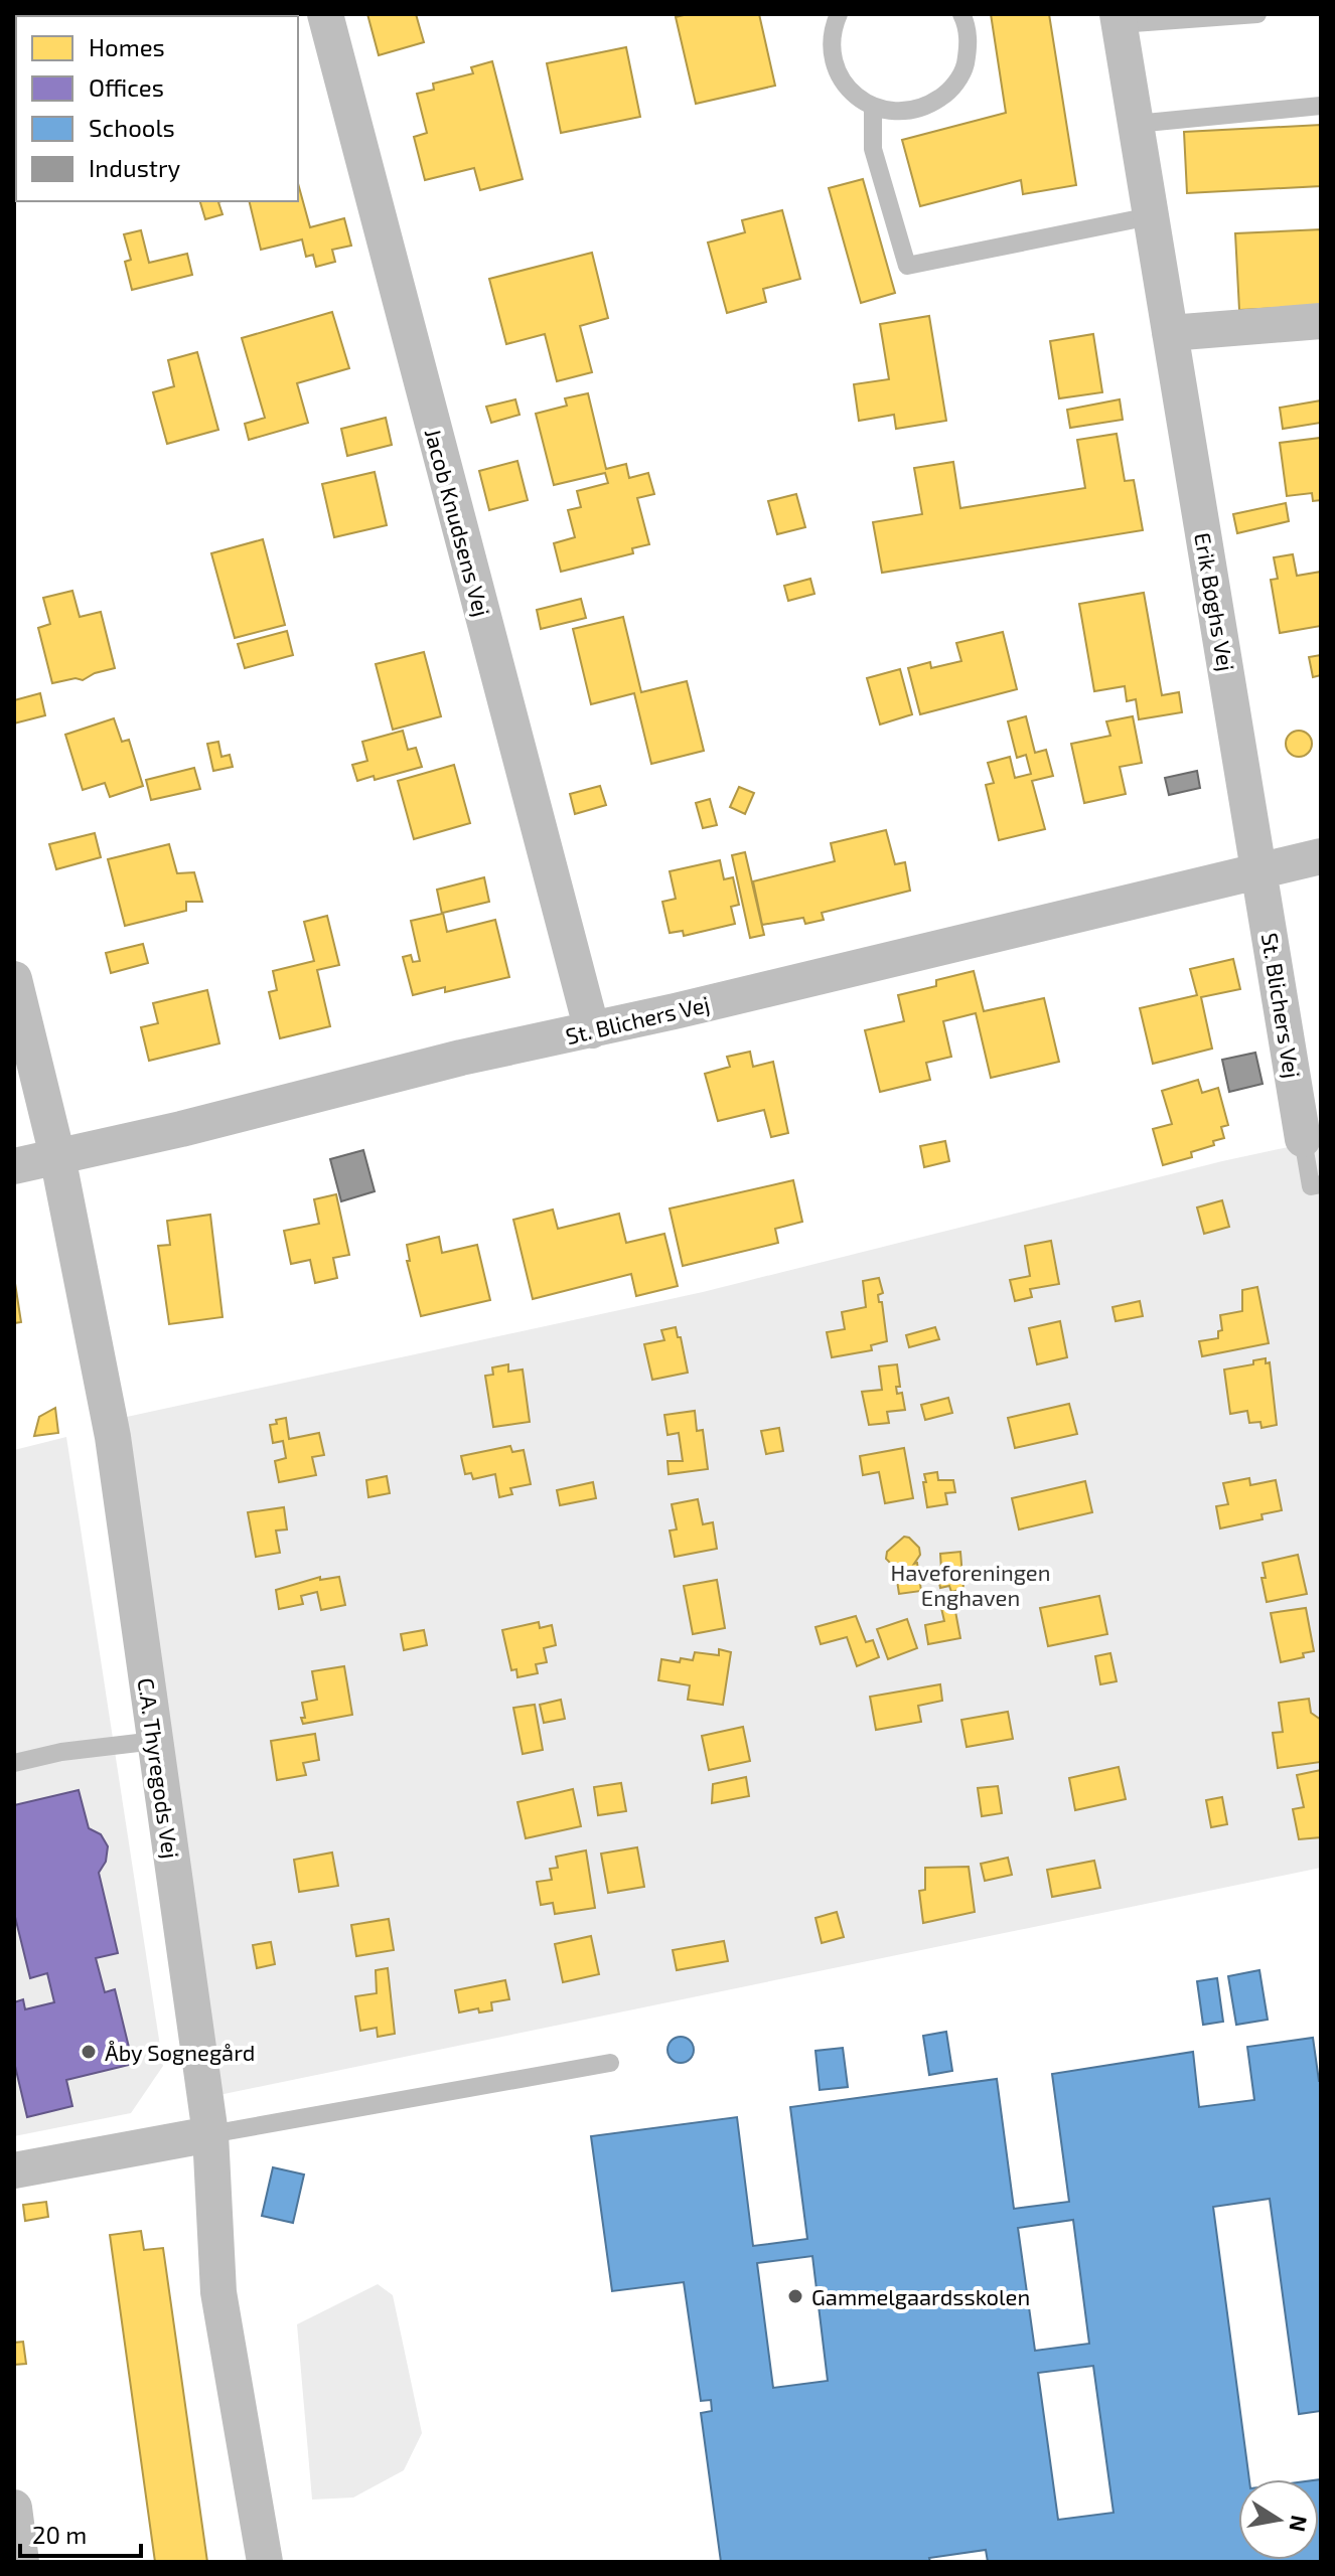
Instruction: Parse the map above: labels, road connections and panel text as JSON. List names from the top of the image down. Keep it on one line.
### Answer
{"streets":{"street":["Jacob Knudsens Vej","Erik Bøghs Vej","St. Blichers Vej","C.A. Thyregods Vej"]},"crossings":[["Jacob Knudsens Vej","St. Blichers Vej"],["Erik Bøghs Vej","St. Blichers Vej"],["St. Blichers Vej","C.A. Thyregods Vej"]],"parks":["Haveforeningen Enghaven"],"places":["Åby Sognegård","Gammelgaardsskolen"],"legend":["Homes","Offices","Schools","Industry"],"scale_bar":"20 m","north":"right"}
